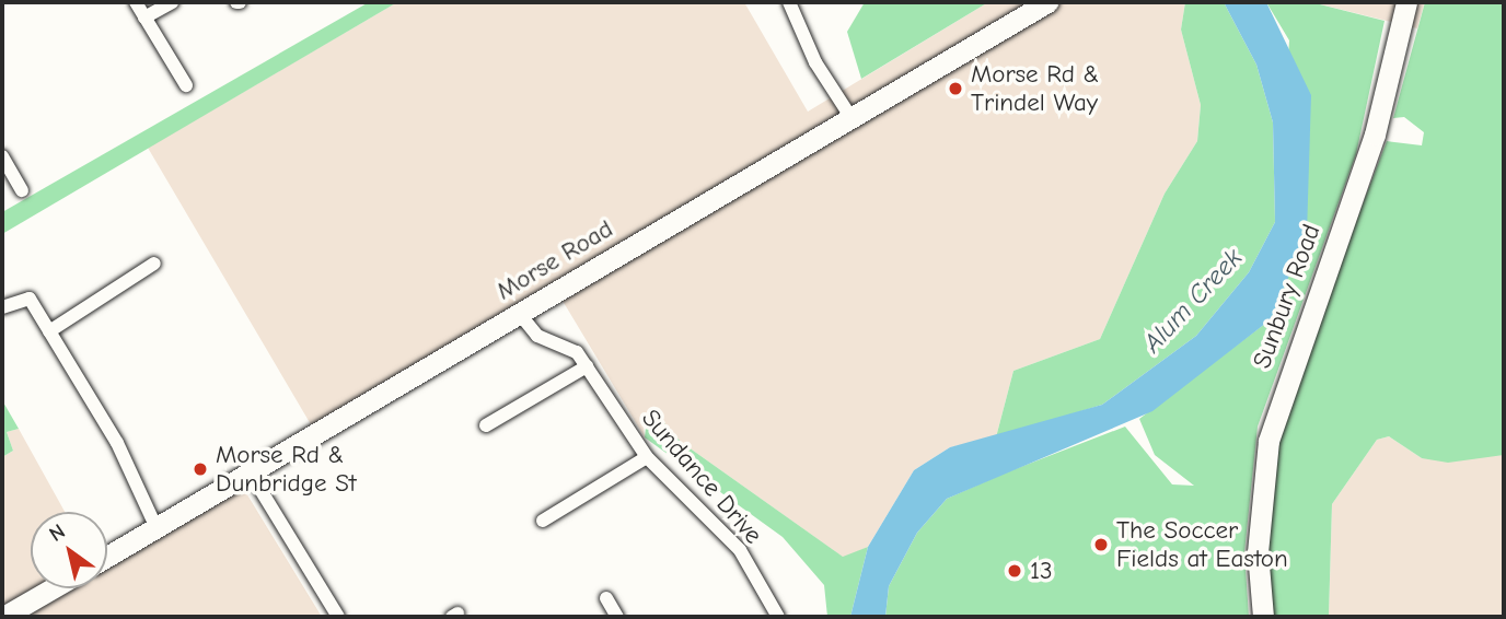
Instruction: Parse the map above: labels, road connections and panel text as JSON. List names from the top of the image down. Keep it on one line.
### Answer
{"streets":{"main road":["Morse Road","Sunbury Road"],"street":["Sundance Drive"]},"crossings":[["Morse Road","Sundance Drive"]],"water":["Alum Creek"],"places":["Morse Rd & Trindel Way","Morse Rd & Dunbridge St","The Soccer Fields at Easton","13"],"north":"top left"}
